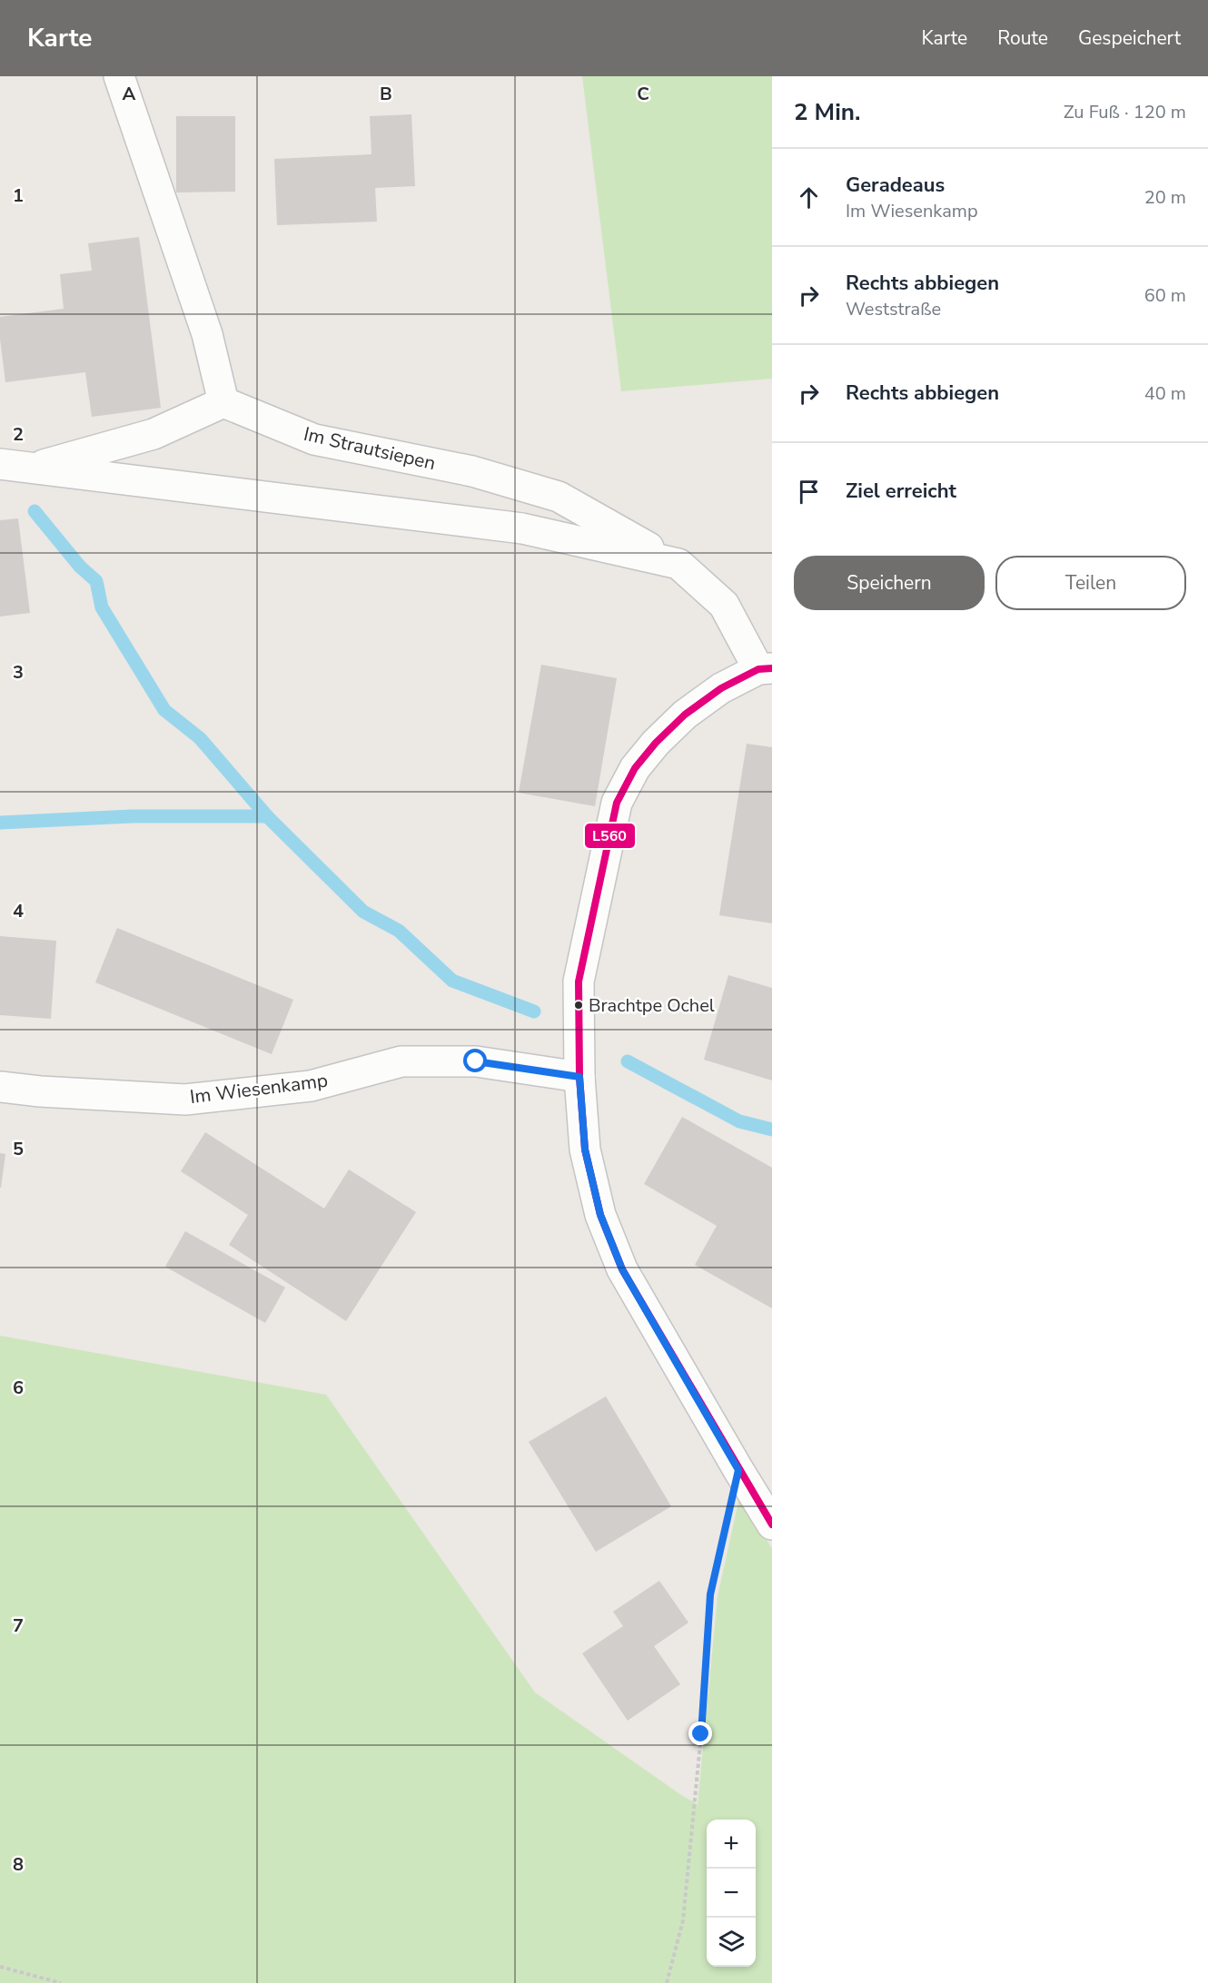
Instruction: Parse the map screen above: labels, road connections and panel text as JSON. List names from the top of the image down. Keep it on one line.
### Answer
{"streets":{"street":["Im Strautsiepen","Im Wiesenkamp"]},"places":["Brachtpe Ochel"],"lines":["transit line L560"],"page":{"header":"Karte","nav":["Karte","Route","Gespeichert"],"heading":["2 Min.","Zu Fuß · 120 m"],"list":[["Geradeaus","Im Wiesenkamp","20 m"],["Rechts abbiegen","Weststraße","60 m"],["Rechts abbiegen","40 m"],"Ziel erreicht"],"buttons":["Speichern","Teilen"],"map_buttons":["+","−"]},"grid":{"columns":["A","B","C"],"rows":["1","2","3","4","5","6","7","8"]}}
